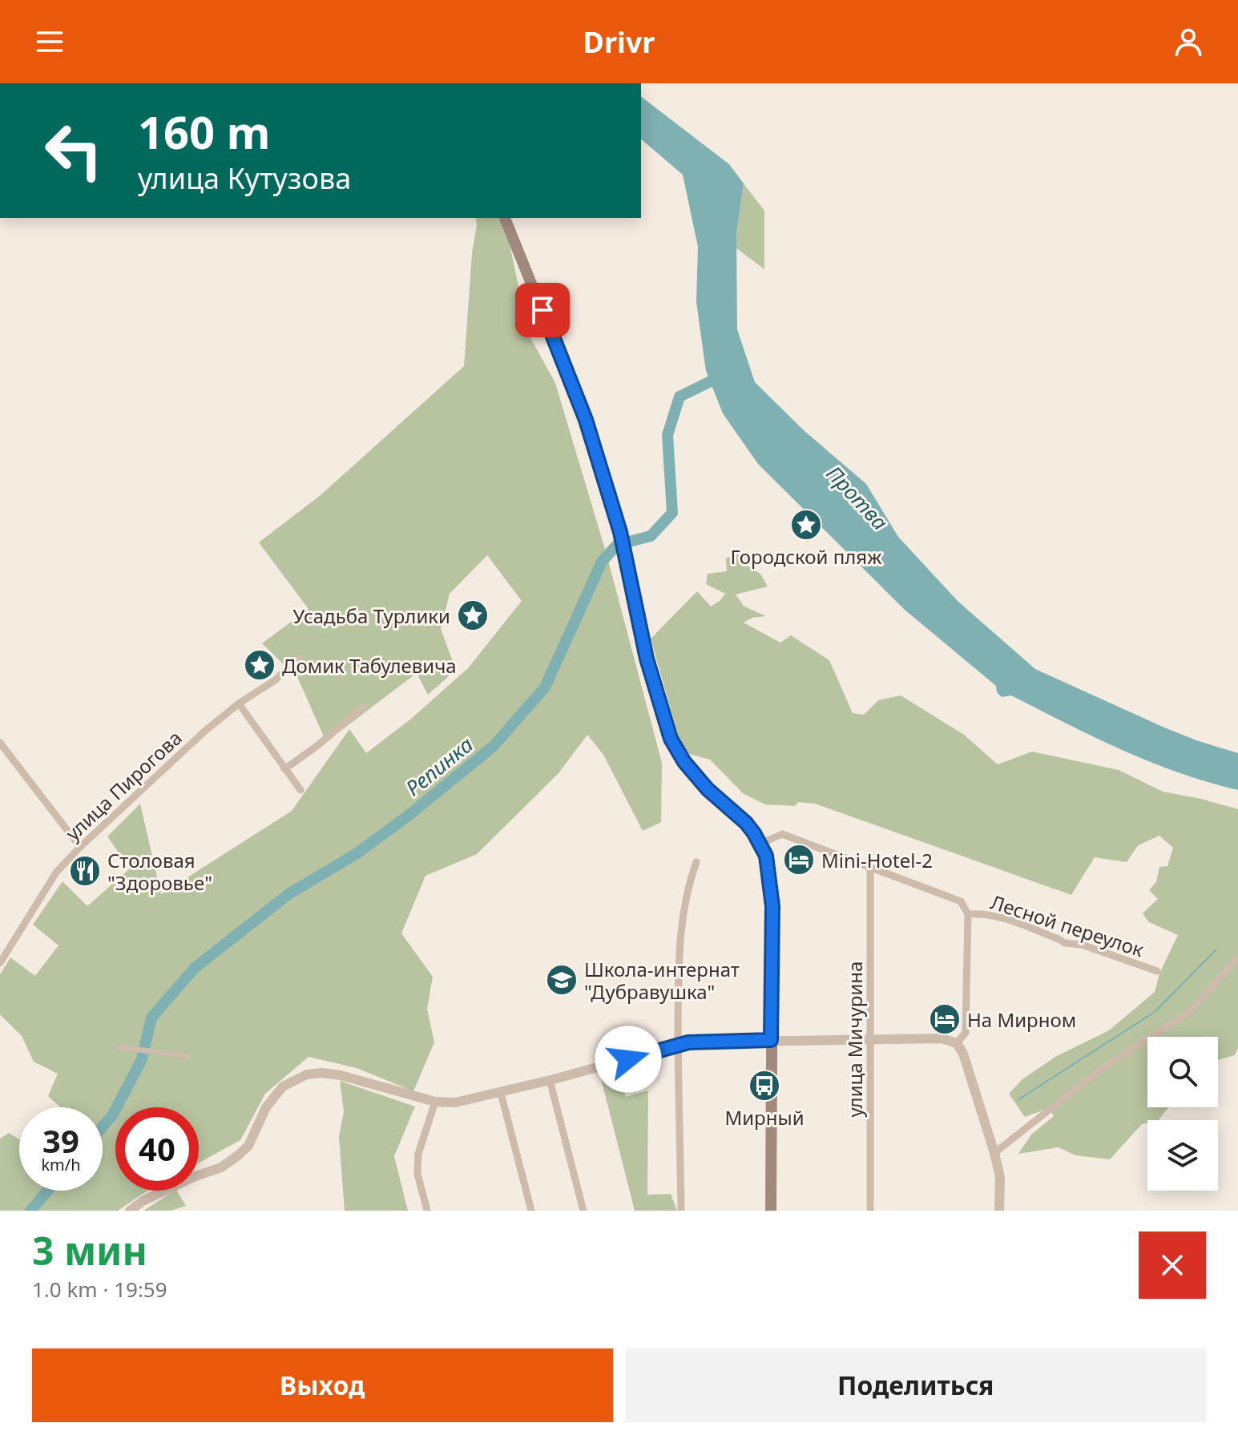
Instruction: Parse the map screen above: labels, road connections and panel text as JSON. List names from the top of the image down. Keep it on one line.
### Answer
{"streets":{"street":["улица Пирогова","Лесной переулок","улица Мичурина"]},"crossings":[["Лесной переулок","улица Мичурина"]],"water":["Протва","Репинка"],"places":{"place":["Городской пляж","Усадьба Турлики","Домик Табулевича"],"hotel":["Mini-Hotel-2","На Мирном"],"restaurant":["Столовая \"Здоровье\""],"school or university":["Школа-интернат \"Дубравушка\""],"bus stop":["Мирный"]},"page":{"header":"Drivr","turn":["160 m","улица Кутузова"],"speed":"39 km/h","limit":"40","heading":["3 мин","1.0 km · 19:59"],"buttons":["Выход","Поделиться"]}}
